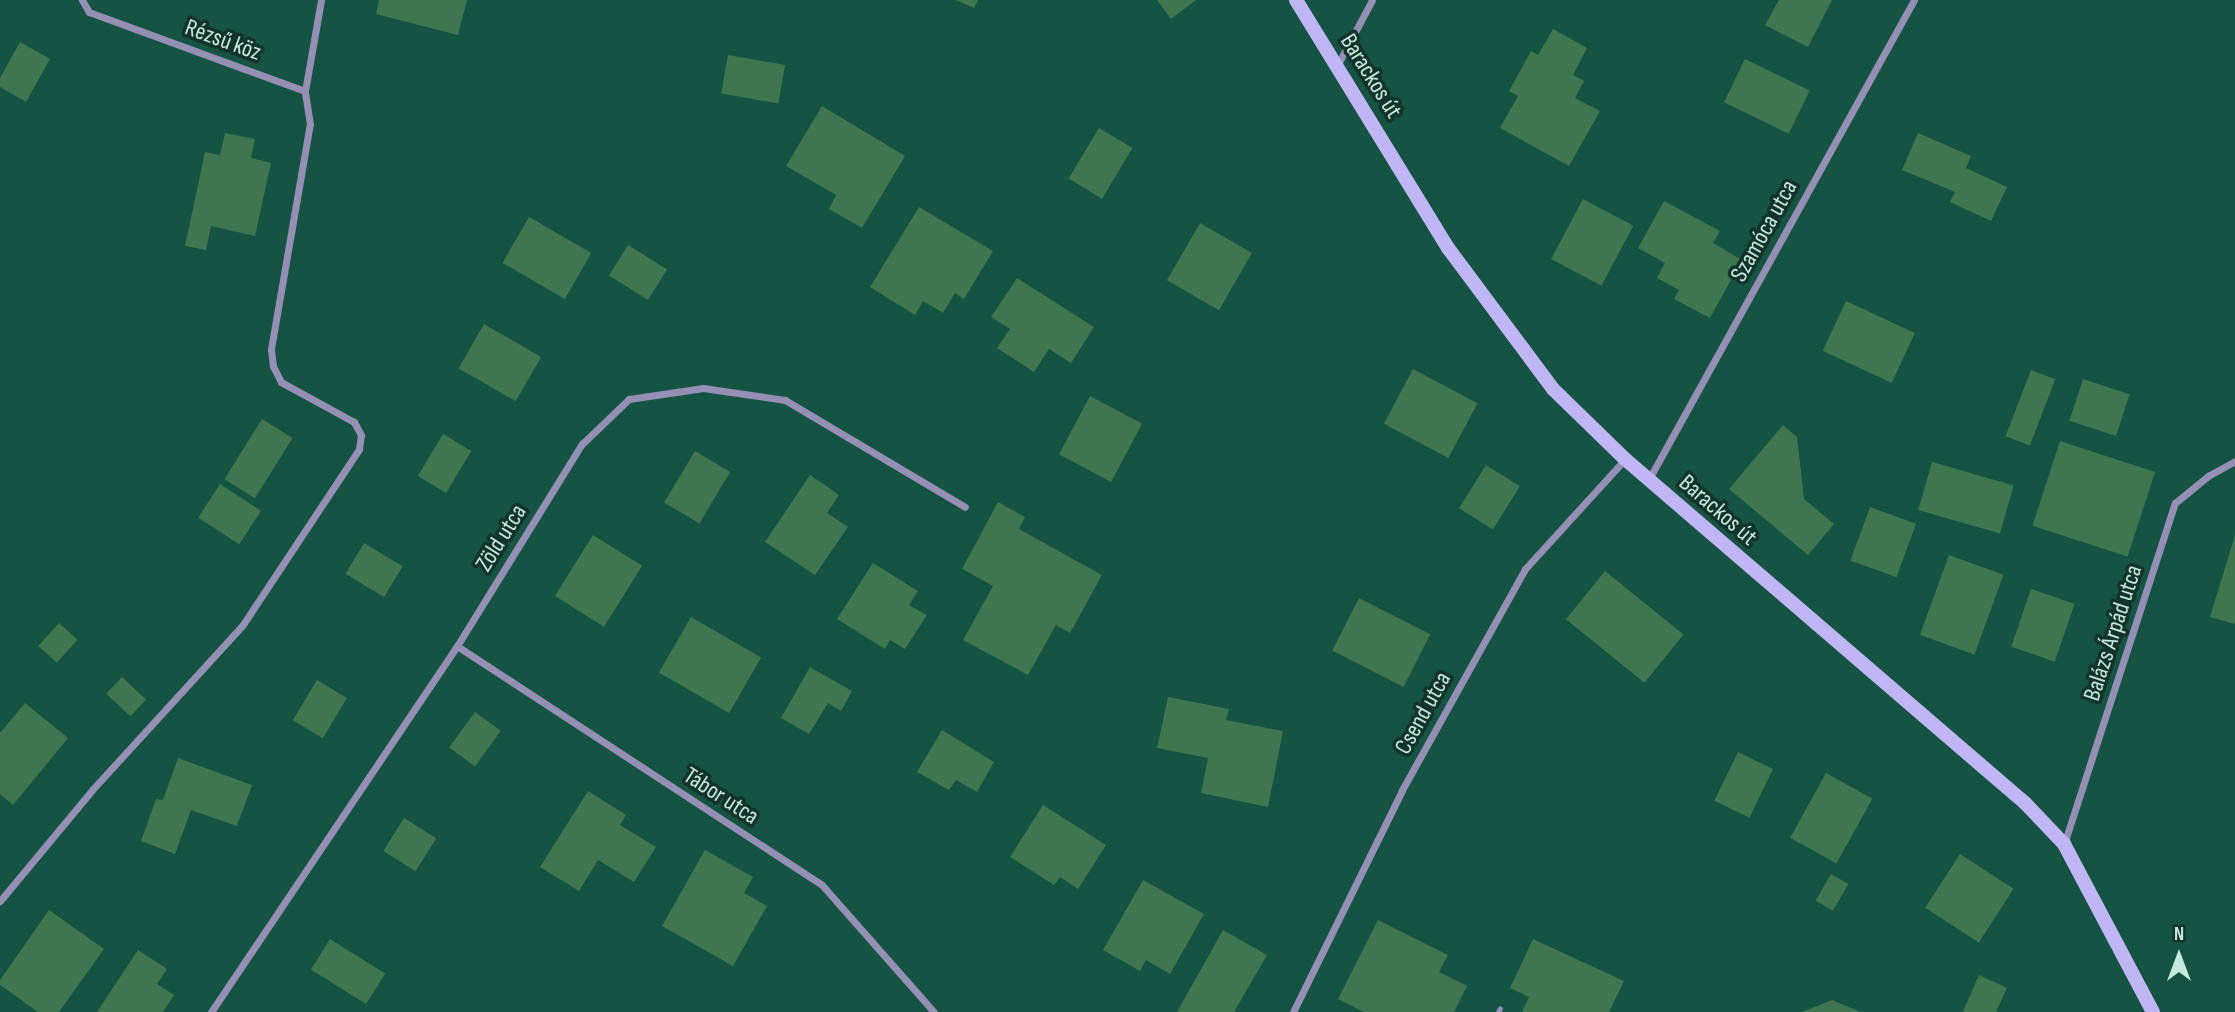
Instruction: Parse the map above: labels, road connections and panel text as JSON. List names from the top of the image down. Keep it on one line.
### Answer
{"streets":{"street":["Rézsű köz","Barackos út","Szamóca utca","Zöld utca","Balázs Árpád utca","Csend utca","Tábor utca"]},"crossings":[["Barackos út","Szamóca utca"],["Barackos út","Balázs Árpád utca"],["Barackos út","Csend utca"],["Zöld utca","Tábor utca"]],"north":"top"}
